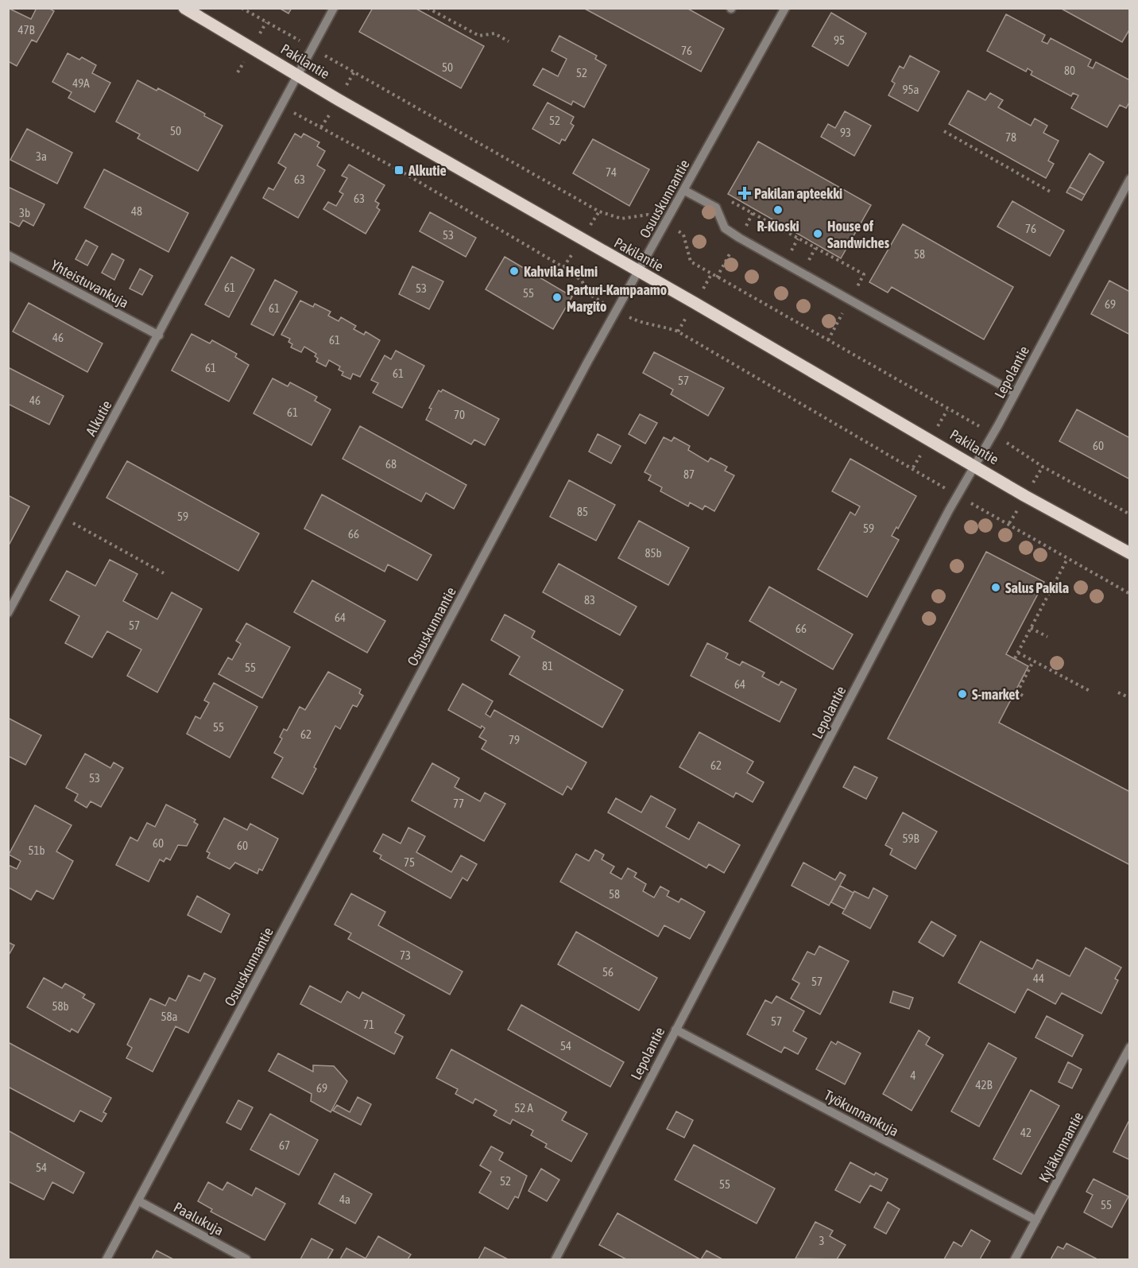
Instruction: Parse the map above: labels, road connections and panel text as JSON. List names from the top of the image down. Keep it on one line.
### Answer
{"streets":{"main road":["Pakilantie"],"street":["Osuuskunnantie","Yhteistuvankuja","Lepolantie","Alkutie","Työkunnankuja","Kyläkunnantie","Paalukuja"]},"crossings":[["Pakilantie","Osuuskunnantie"],["Pakilantie","Lepolantie"],["Pakilantie","Alkutie"],["Osuuskunnantie","Paalukuja"],["Yhteistuvankuja","Alkutie"],["Lepolantie","Työkunnankuja"],["Työkunnankuja","Kyläkunnantie"]],"places":{"transit":["Alkutie"],"health":["Pakilan apteekki"],"other":["R-Kioski","House of Sandwiches","Kahvila Helmi","Parturi-Kampaamo Margito","Salus Pakila","S-market"]},"house_numbers":["47B","95","76","50","80","52","49A","95a","52","50","93","78","3a","74","63","63","48","3b","76","53","58","61","53","55","69","61","46","61","61","61","57","46","61","70","60","68","87","85","59","59","66","85b","83","64","57","66","81","55","64","55","62","79","62","53","77","59B","60","60","51b","75","58","73","56","44","57","58b","58a","57","71","54","4","42B","69","52 A","42","67","54","52","55","4a","55","3"]}
